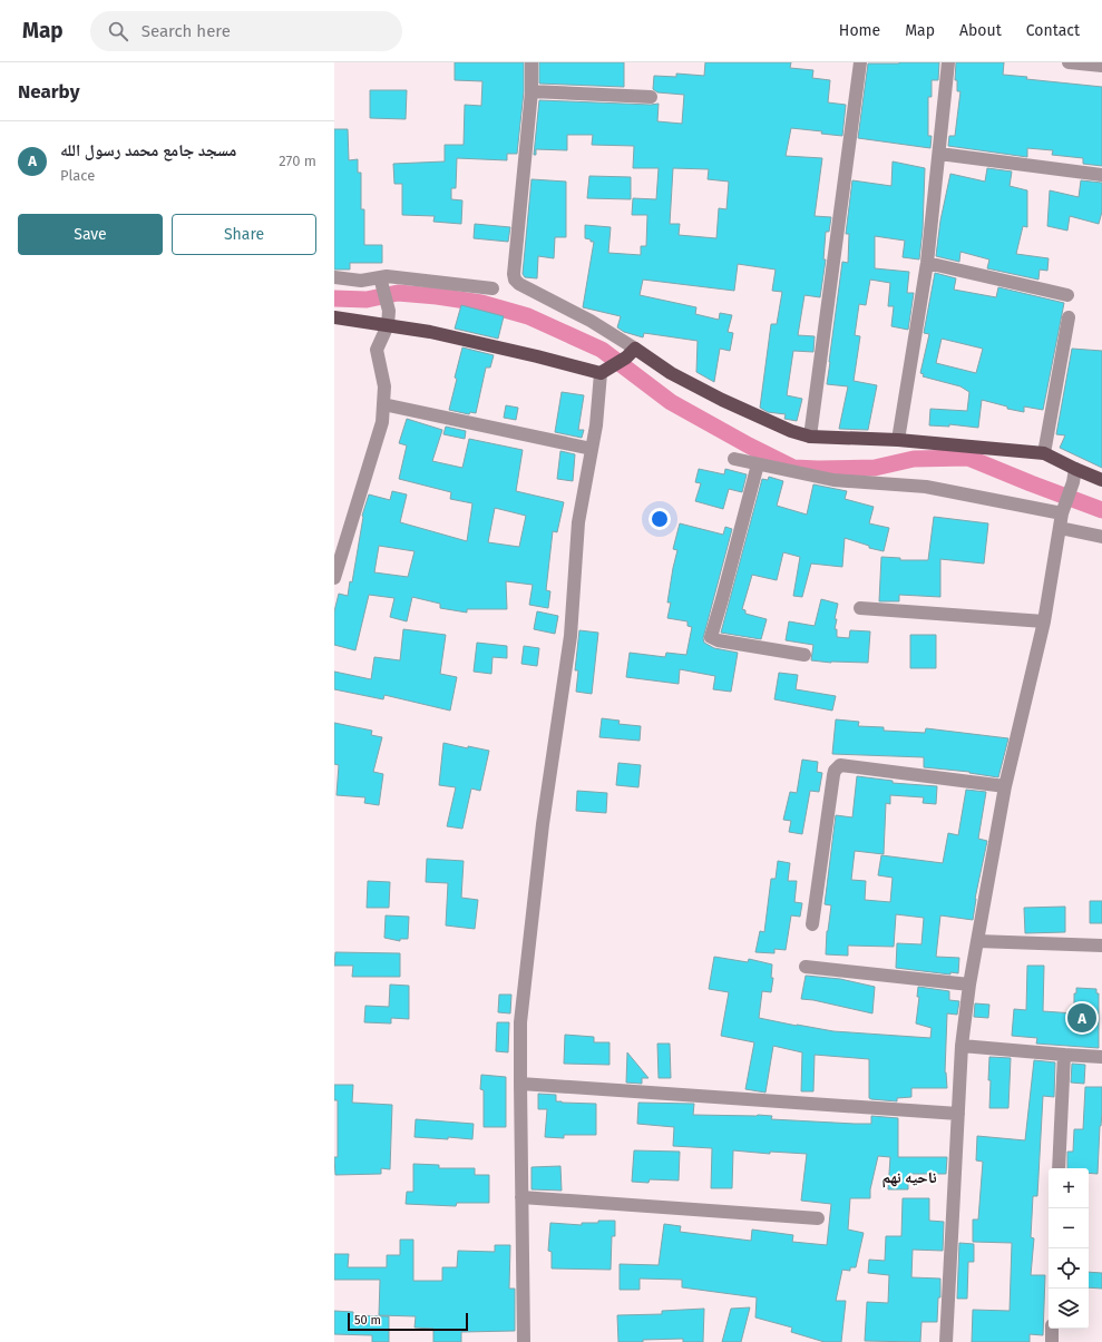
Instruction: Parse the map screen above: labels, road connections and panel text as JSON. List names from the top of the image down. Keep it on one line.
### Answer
{"districts":["ناحیه نهم"],"scale_bar":"50 m","page":{"header":"Map","search":"Search here","nav":["Home","Map","About","Contact"],"heading":"Nearby","list":[{"mark":"A","name":"مسجد جامع محمد رسول الله","note":"Place","value":"270 m"}],"buttons":["Save","Share"],"pins":"A","map_buttons":["+","−"],"scale":"50 m"}}
